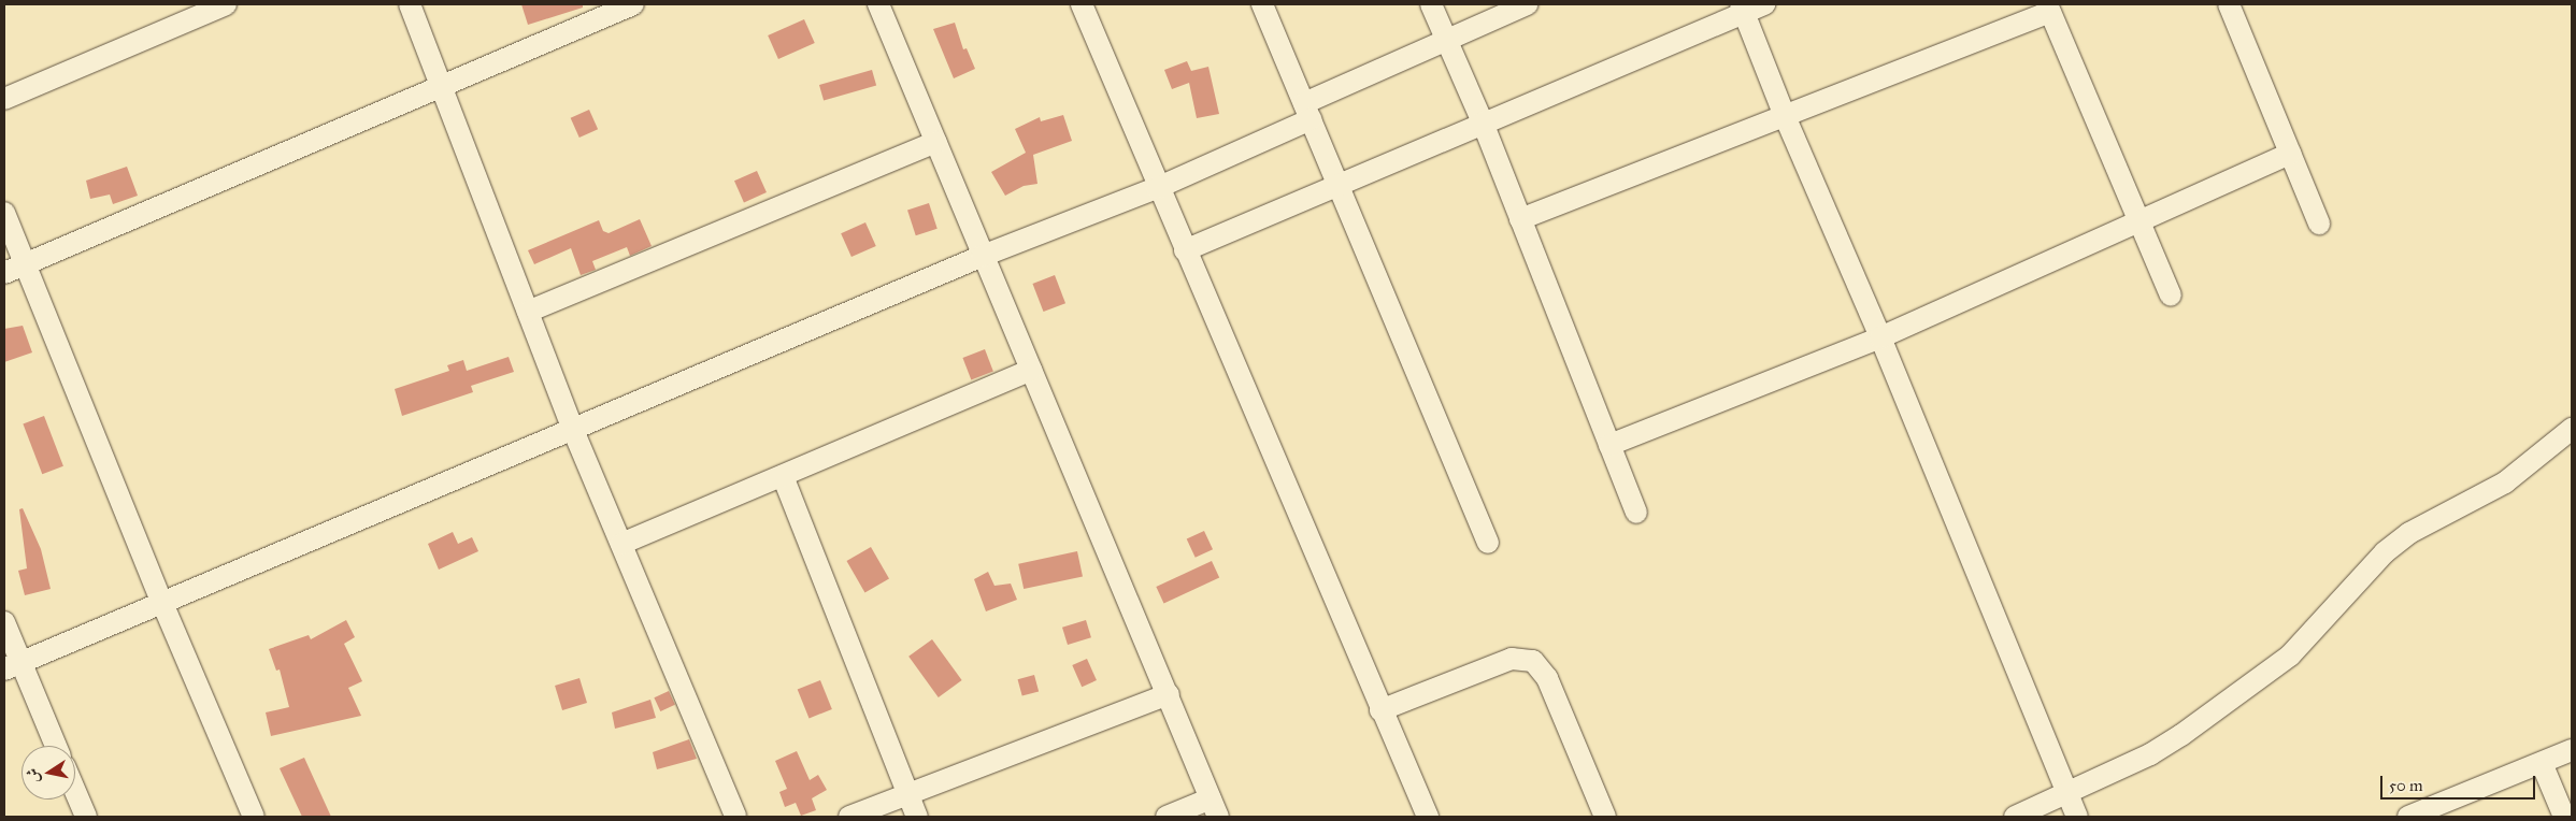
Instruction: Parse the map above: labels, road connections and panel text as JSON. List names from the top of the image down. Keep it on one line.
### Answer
{"scale_bar":"50 m","north":"left"}
